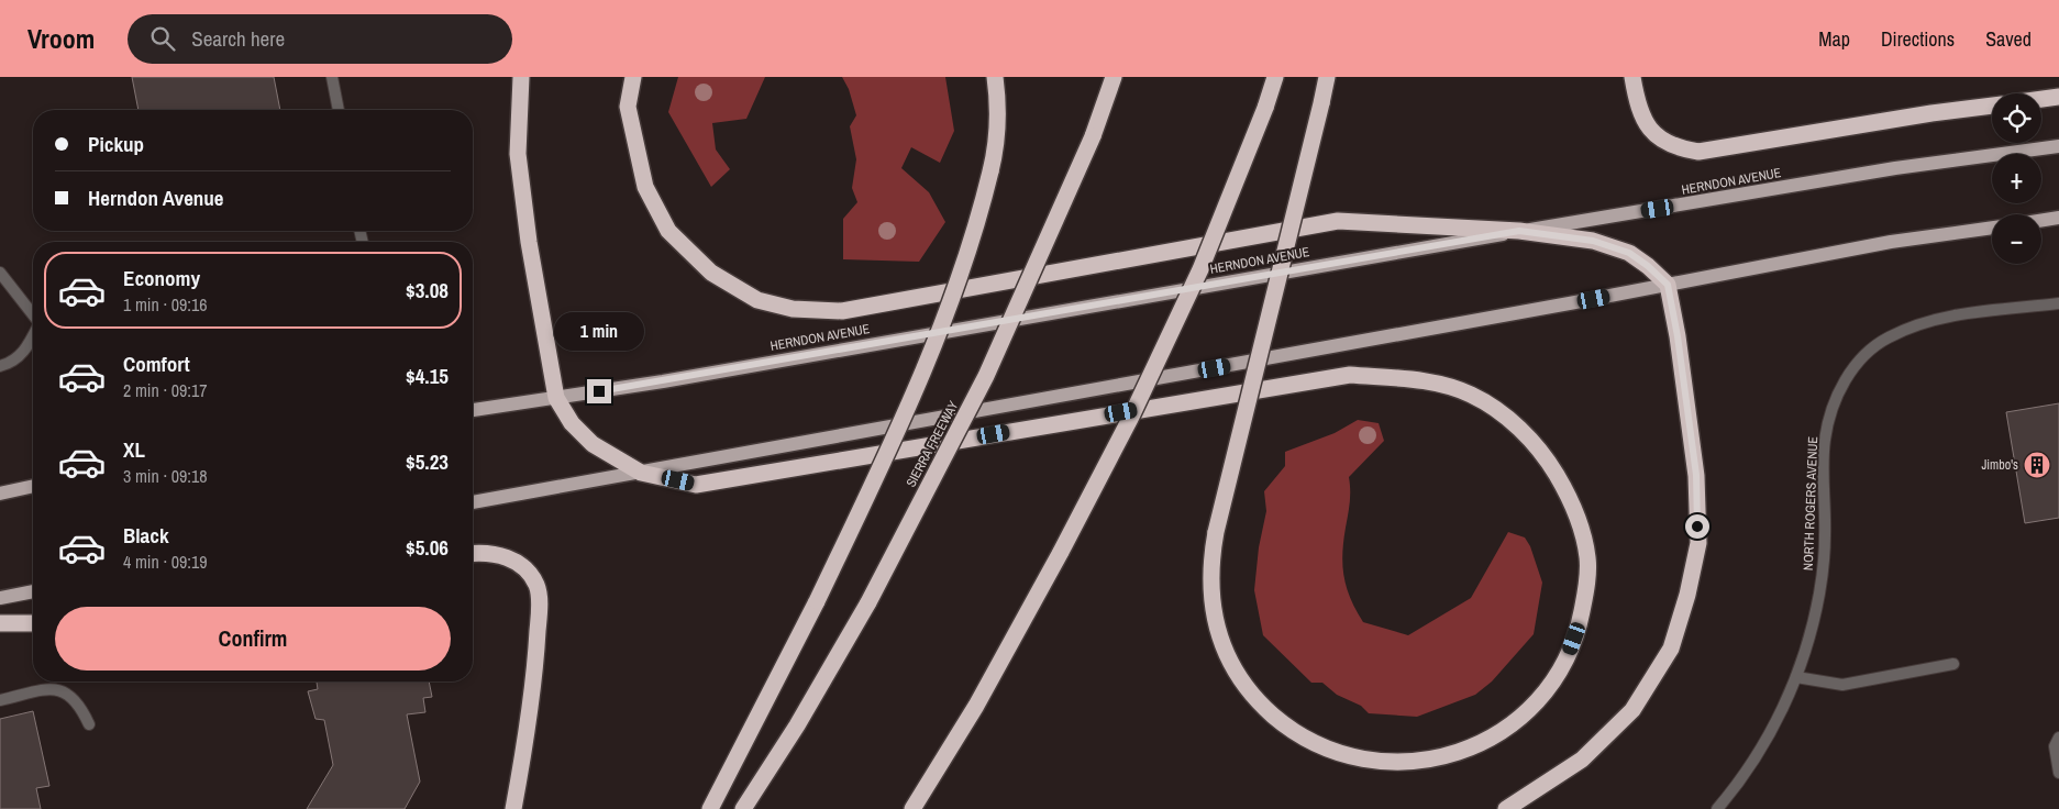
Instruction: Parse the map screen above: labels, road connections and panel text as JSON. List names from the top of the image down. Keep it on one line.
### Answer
{"streets":{"highway":["SIERRA FREEWAY"],"main road":["HERNDON AVENUE"],"street":["NORTH ROGERS AVENUE"]},"places":{"building":["Jimbo's"]},"page":{"header":"Vroom","search":"Search here","nav":["Map","Directions","Saved"],"map_buttons":["+","−"],"banner":["Pickup","Herndon Avenue"],"list":[{"name":"Economy","note":"1 min · 09:16","value":"$3.08"},{"name":"Comfort","note":"2 min · 09:17","value":"$4.15"},{"name":"XL","note":"3 min · 09:18","value":"$5.23"},{"name":"Black","note":"4 min · 09:19","value":"$5.06"}],"bubble":"1 min","buttons":"Confirm"}}
